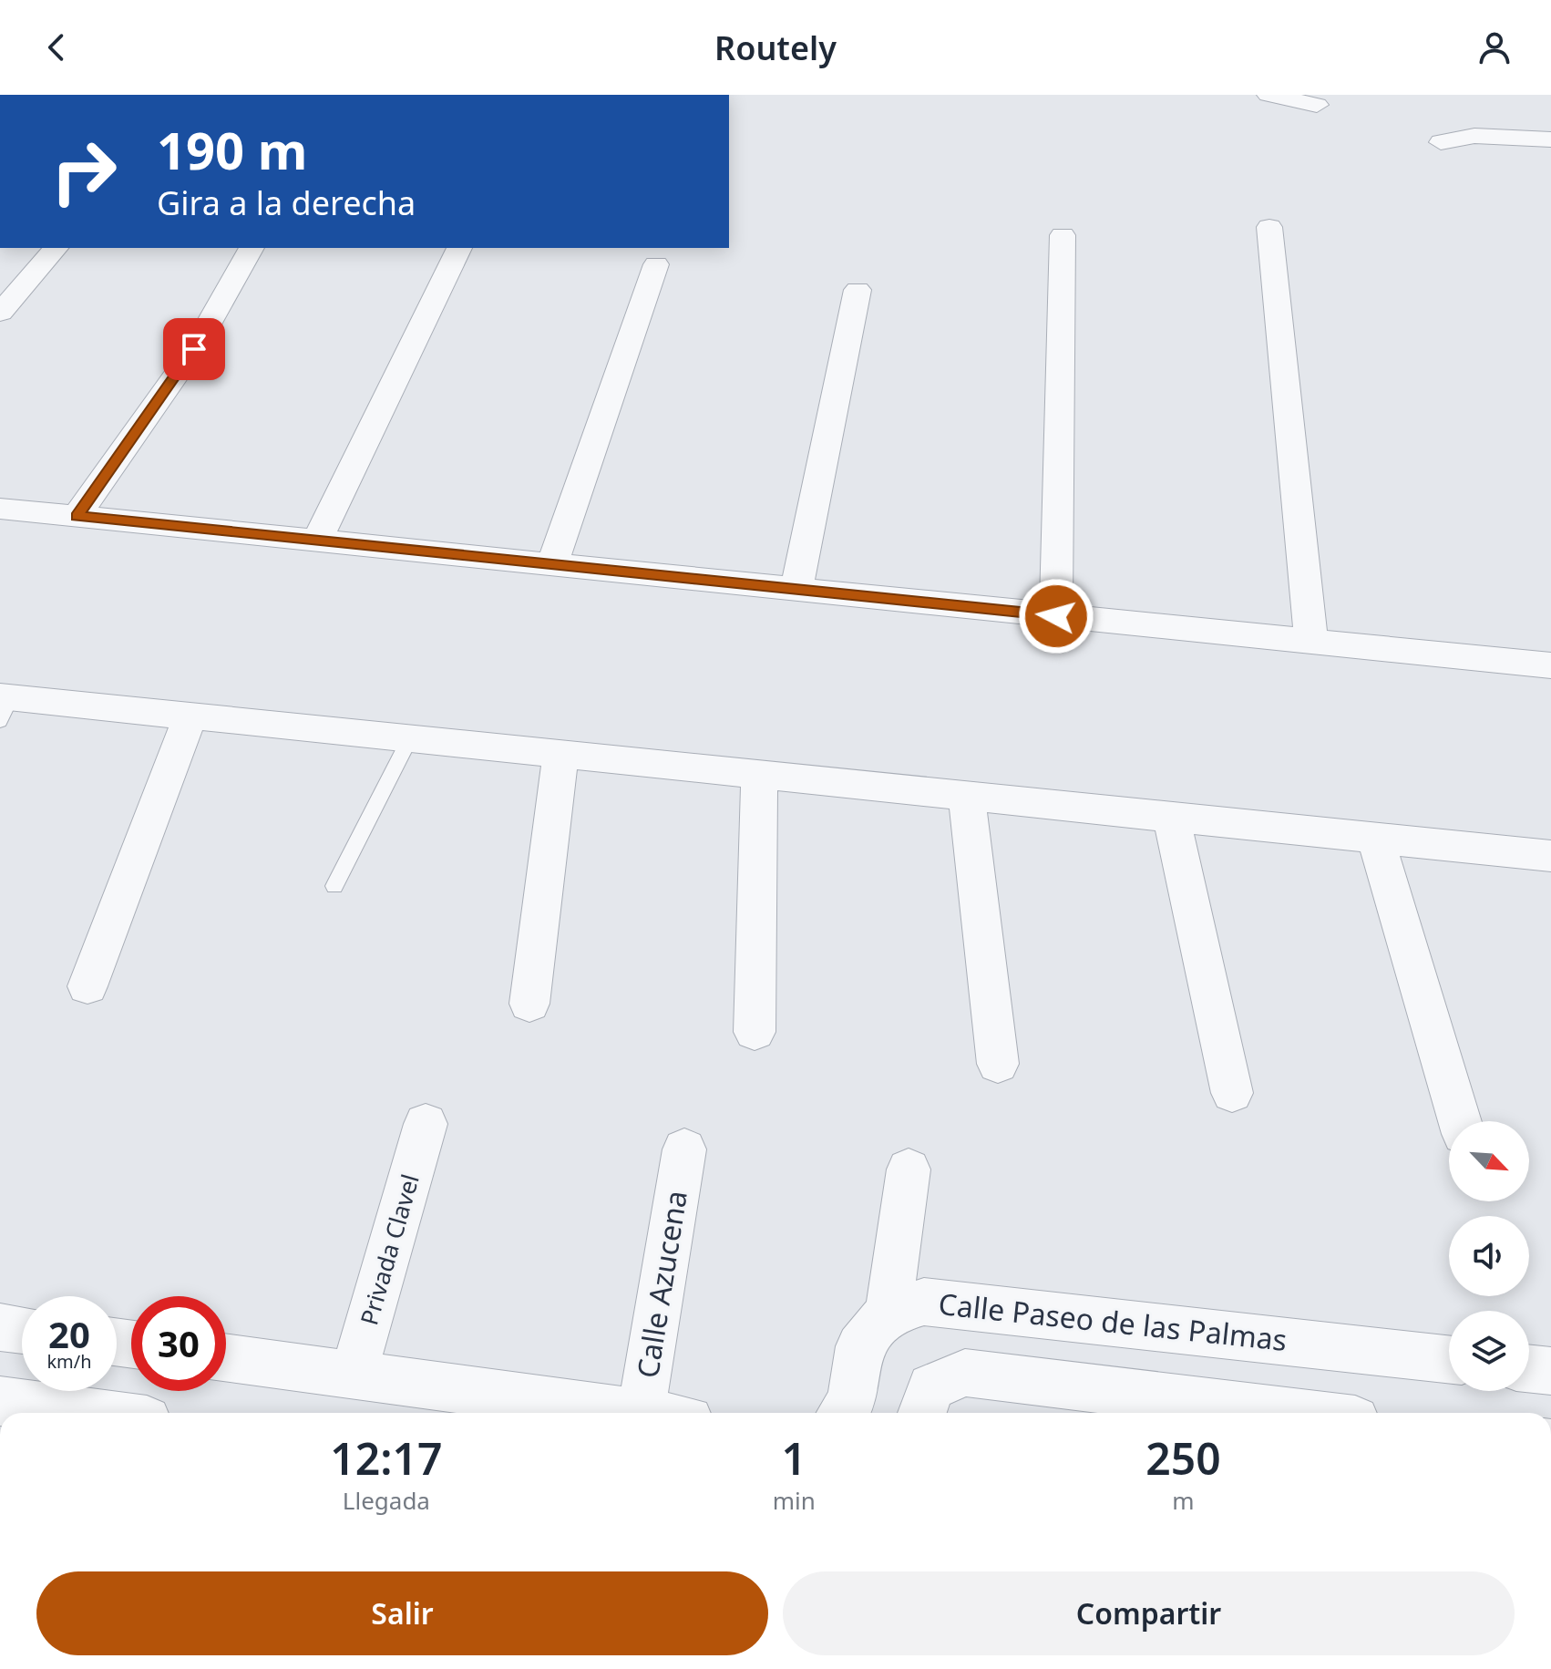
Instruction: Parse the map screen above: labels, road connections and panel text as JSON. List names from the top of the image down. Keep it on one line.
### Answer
{"streets":{"street":["Privada Clavel","Calle Azucena","Calle Paseo de las Palmas"]},"north":"bottom right","page":{"header":"Routely","turn":["190 m","Gira a la derecha"],"speed":"20 km/h","limit":"30","eta":["12:17","Llegada","1","min","250","m"],"buttons":["Salir","Compartir"]}}
